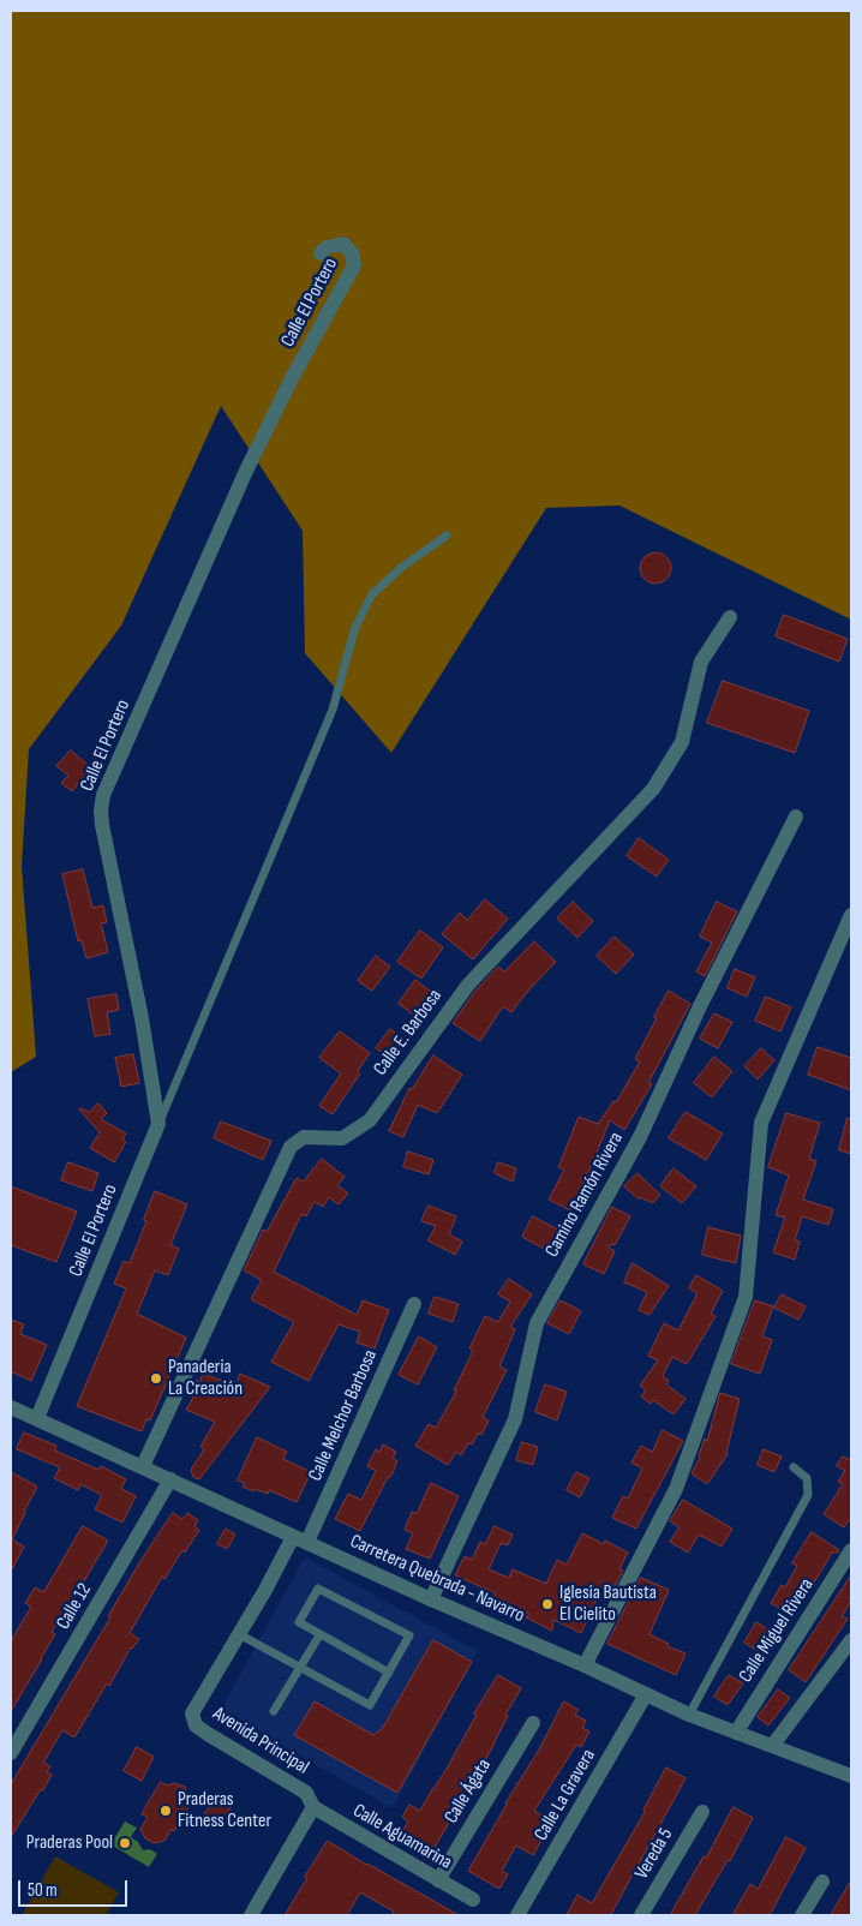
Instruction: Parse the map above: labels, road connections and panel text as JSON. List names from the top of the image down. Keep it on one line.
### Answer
{"streets":{"street":["Calle El Portero","Calle E. Barbosa","Camino Ramón Rivera","Calle Melchor Barbosa","Carretera Quebrada - Navarro","Calle 12","Calle Miguel Rivera","Avenida Principal","Calle Ágata","Calle La Gravera","Calle Aguamarina","Vereda 5"]},"crossings":[["Calle El Portero","Carretera Quebrada - Navarro"],["Calle E. Barbosa","Carretera Quebrada - Navarro"],["Camino Ramón Rivera","Carretera Quebrada - Navarro"],["Calle Melchor Barbosa","Carretera Quebrada - Navarro"],["Calle Melchor Barbosa","Avenida Principal"],["Carretera Quebrada - Navarro","Calle 12"],["Carretera Quebrada - Navarro","Calle Miguel Rivera"],["Carretera Quebrada - Navarro","Avenida Principal"],["Carretera Quebrada - Navarro","Calle La Gravera"],["Avenida Principal","Calle Aguamarina"],["Calle Ágata","Calle Aguamarina"]],"places":["Panaderia La Creación","Iglesia Bautista El Cielito","Praderas Fitness Center","Praderas Pool"],"scale_bar":"50 m"}
